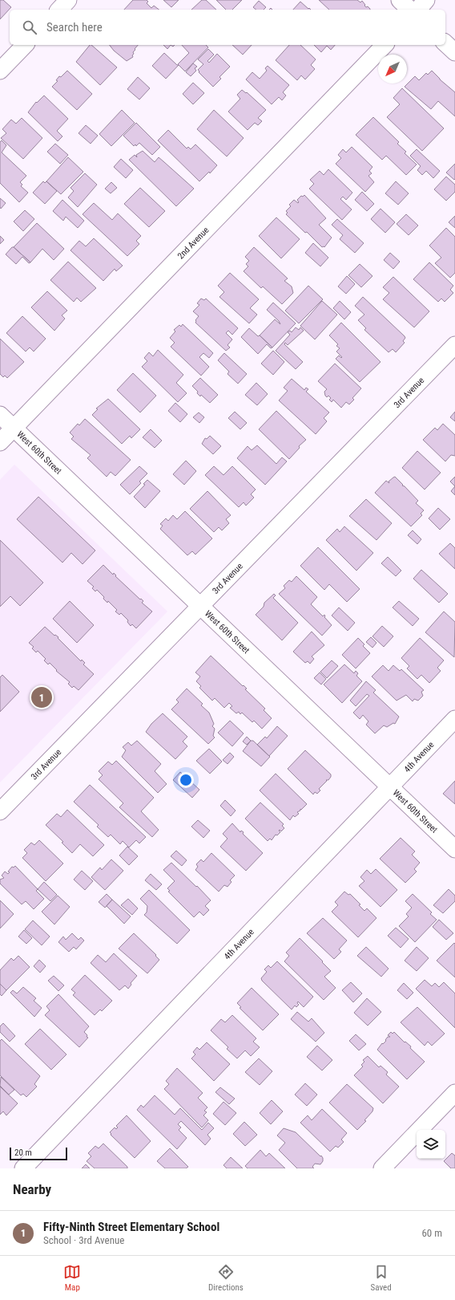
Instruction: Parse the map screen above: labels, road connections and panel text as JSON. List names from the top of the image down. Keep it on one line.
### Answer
{"streets":{"street":["2nd Avenue","3rd Avenue","West 60th Street","4th Avenue"]},"crossings":[["2nd Avenue","West 60th Street"],["3rd Avenue","West 60th Street"],["West 60th Street","4th Avenue"]],"scale_bar":"20 m","north":"bottom left","page":{"search":"Search here","pins":"1","scale":"20 m","heading":"Nearby","list":[{"mark":"1","name":"Fifty-Ninth Street Elementary School","note":"School · 3rd Avenue","value":"60 m"}],"nav":["Map","Directions","Saved"]}}
